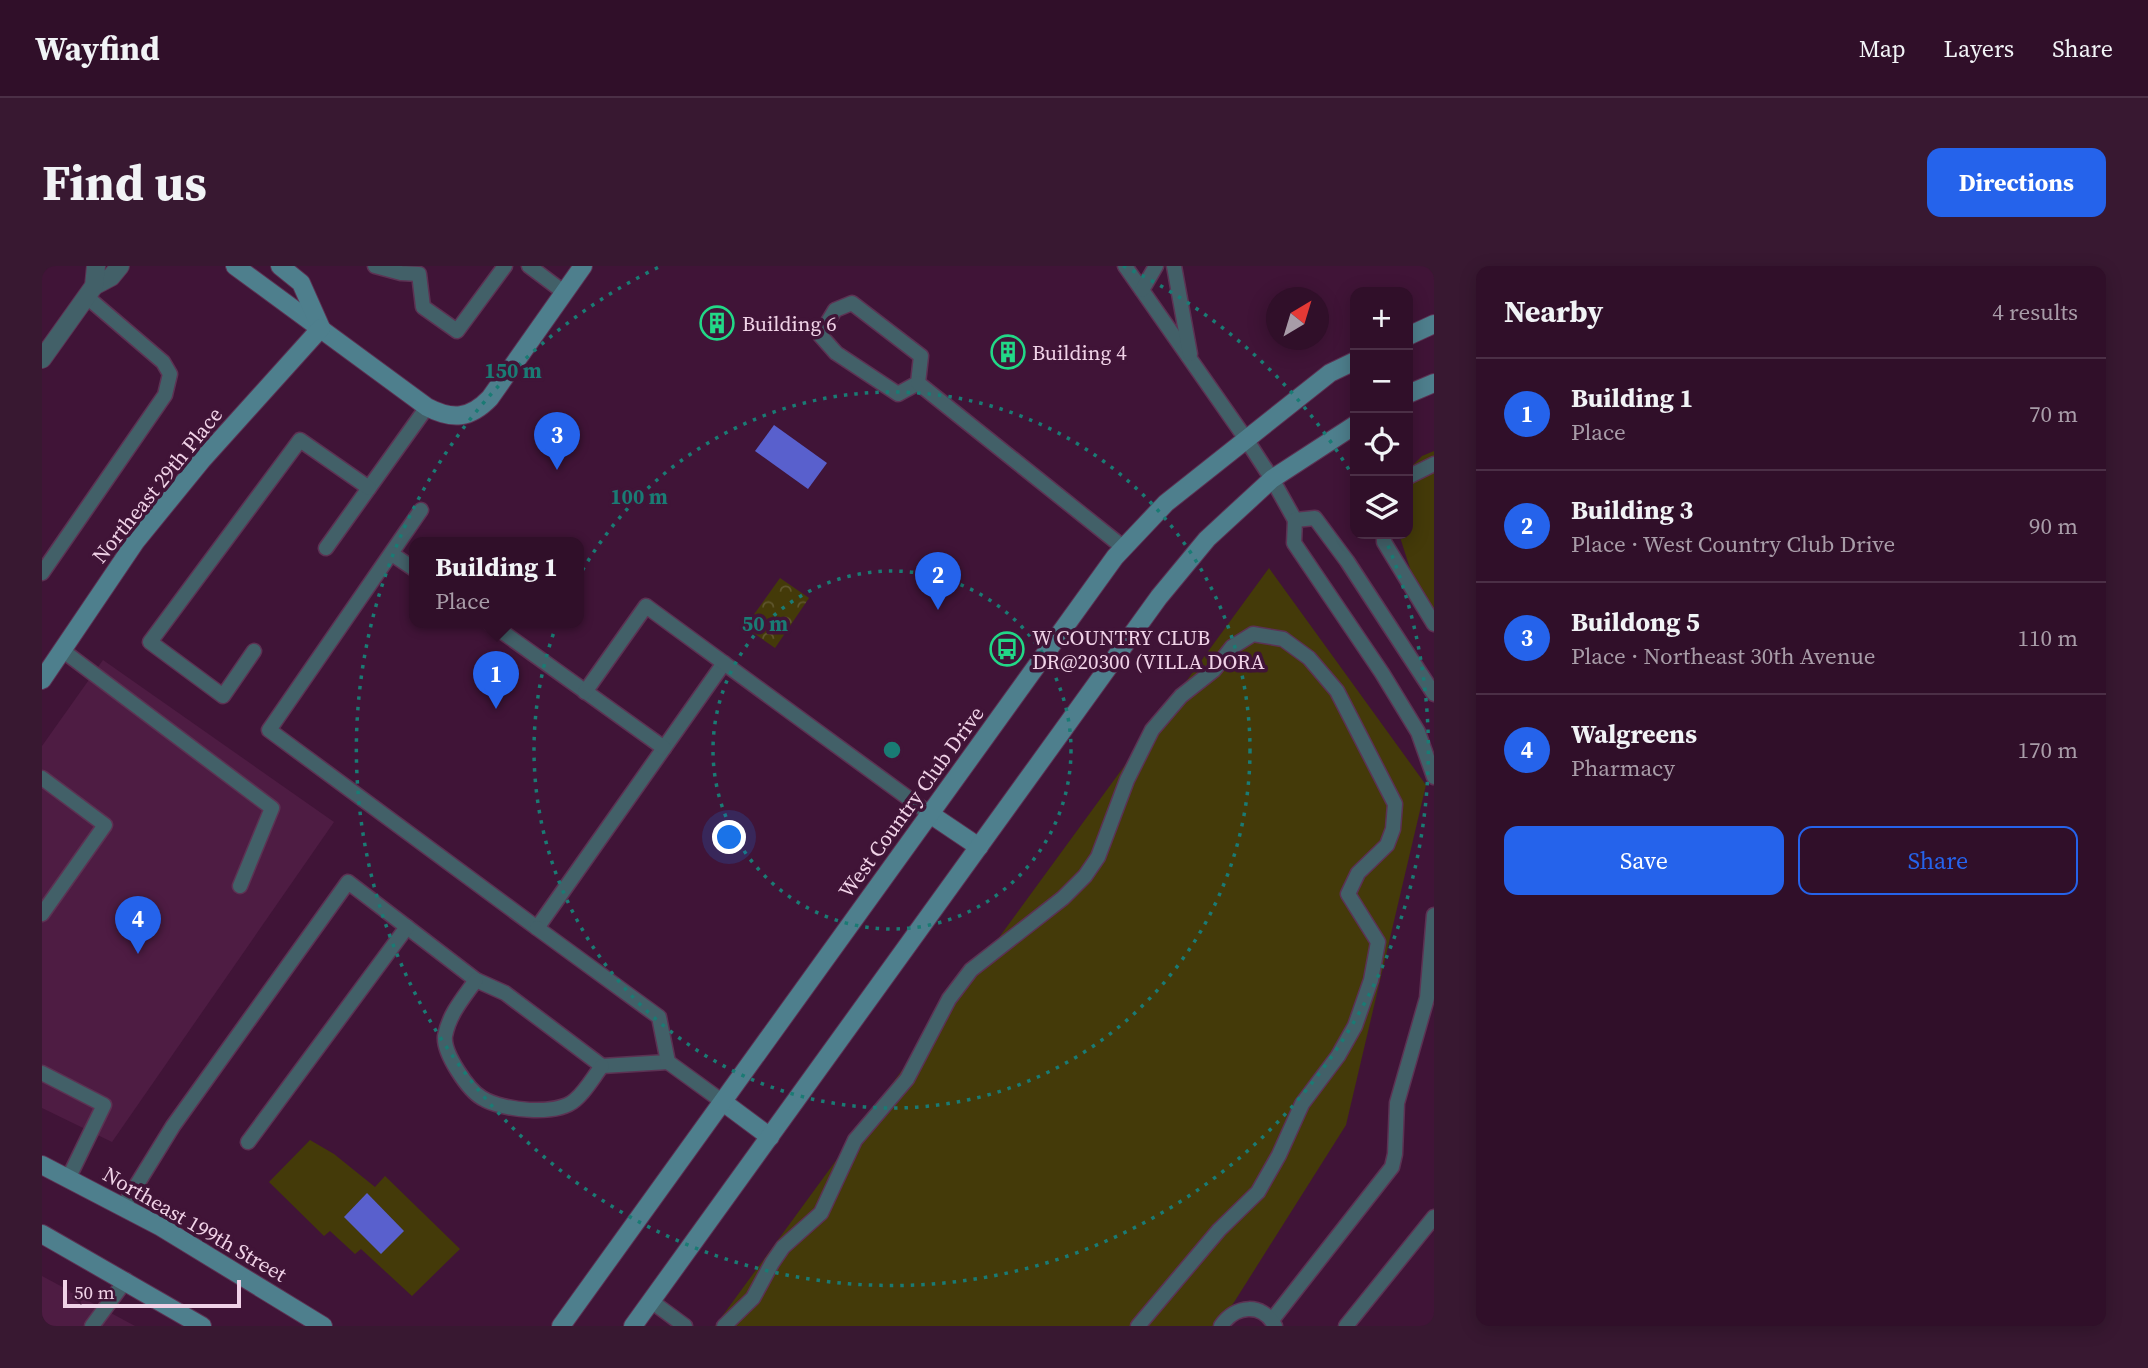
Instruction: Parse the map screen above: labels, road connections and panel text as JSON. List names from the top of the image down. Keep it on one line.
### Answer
{"streets":{"street":["Northeast 29th Place","West Country Club Drive","Northeast 199th Street"]},"places":{"building":["Building 6","Building 4"],"bus stop":["W COUNTRY CLUB DR@20300 (VILLA DORA"]},"scale_bar":"50 m","north":"top right","page":{"header":"Wayfind","nav":["Map","Layers","Share"],"buttons":["Directions",["Save","Share"]],"title":"Find us","heading":["Nearby","4 results"],"map_buttons":["+","−"],"list":[{"mark":"1","name":"Building 1","note":"Place","value":"70 m"},{"mark":"2","name":"Building 3","note":"Place · West Country Club Drive","value":"90 m"},{"mark":"3","name":"Buildong 5","note":"Place · Northeast 30th Avenue","value":"110 m"},{"mark":"4","name":"Walgreens","note":"Pharmacy","value":"170 m"}],"pins":["3","2","1","4"],"popup":["Building 1","Place"],"scale":"50 m"},"rings":["150 m","100 m","50 m"]}
